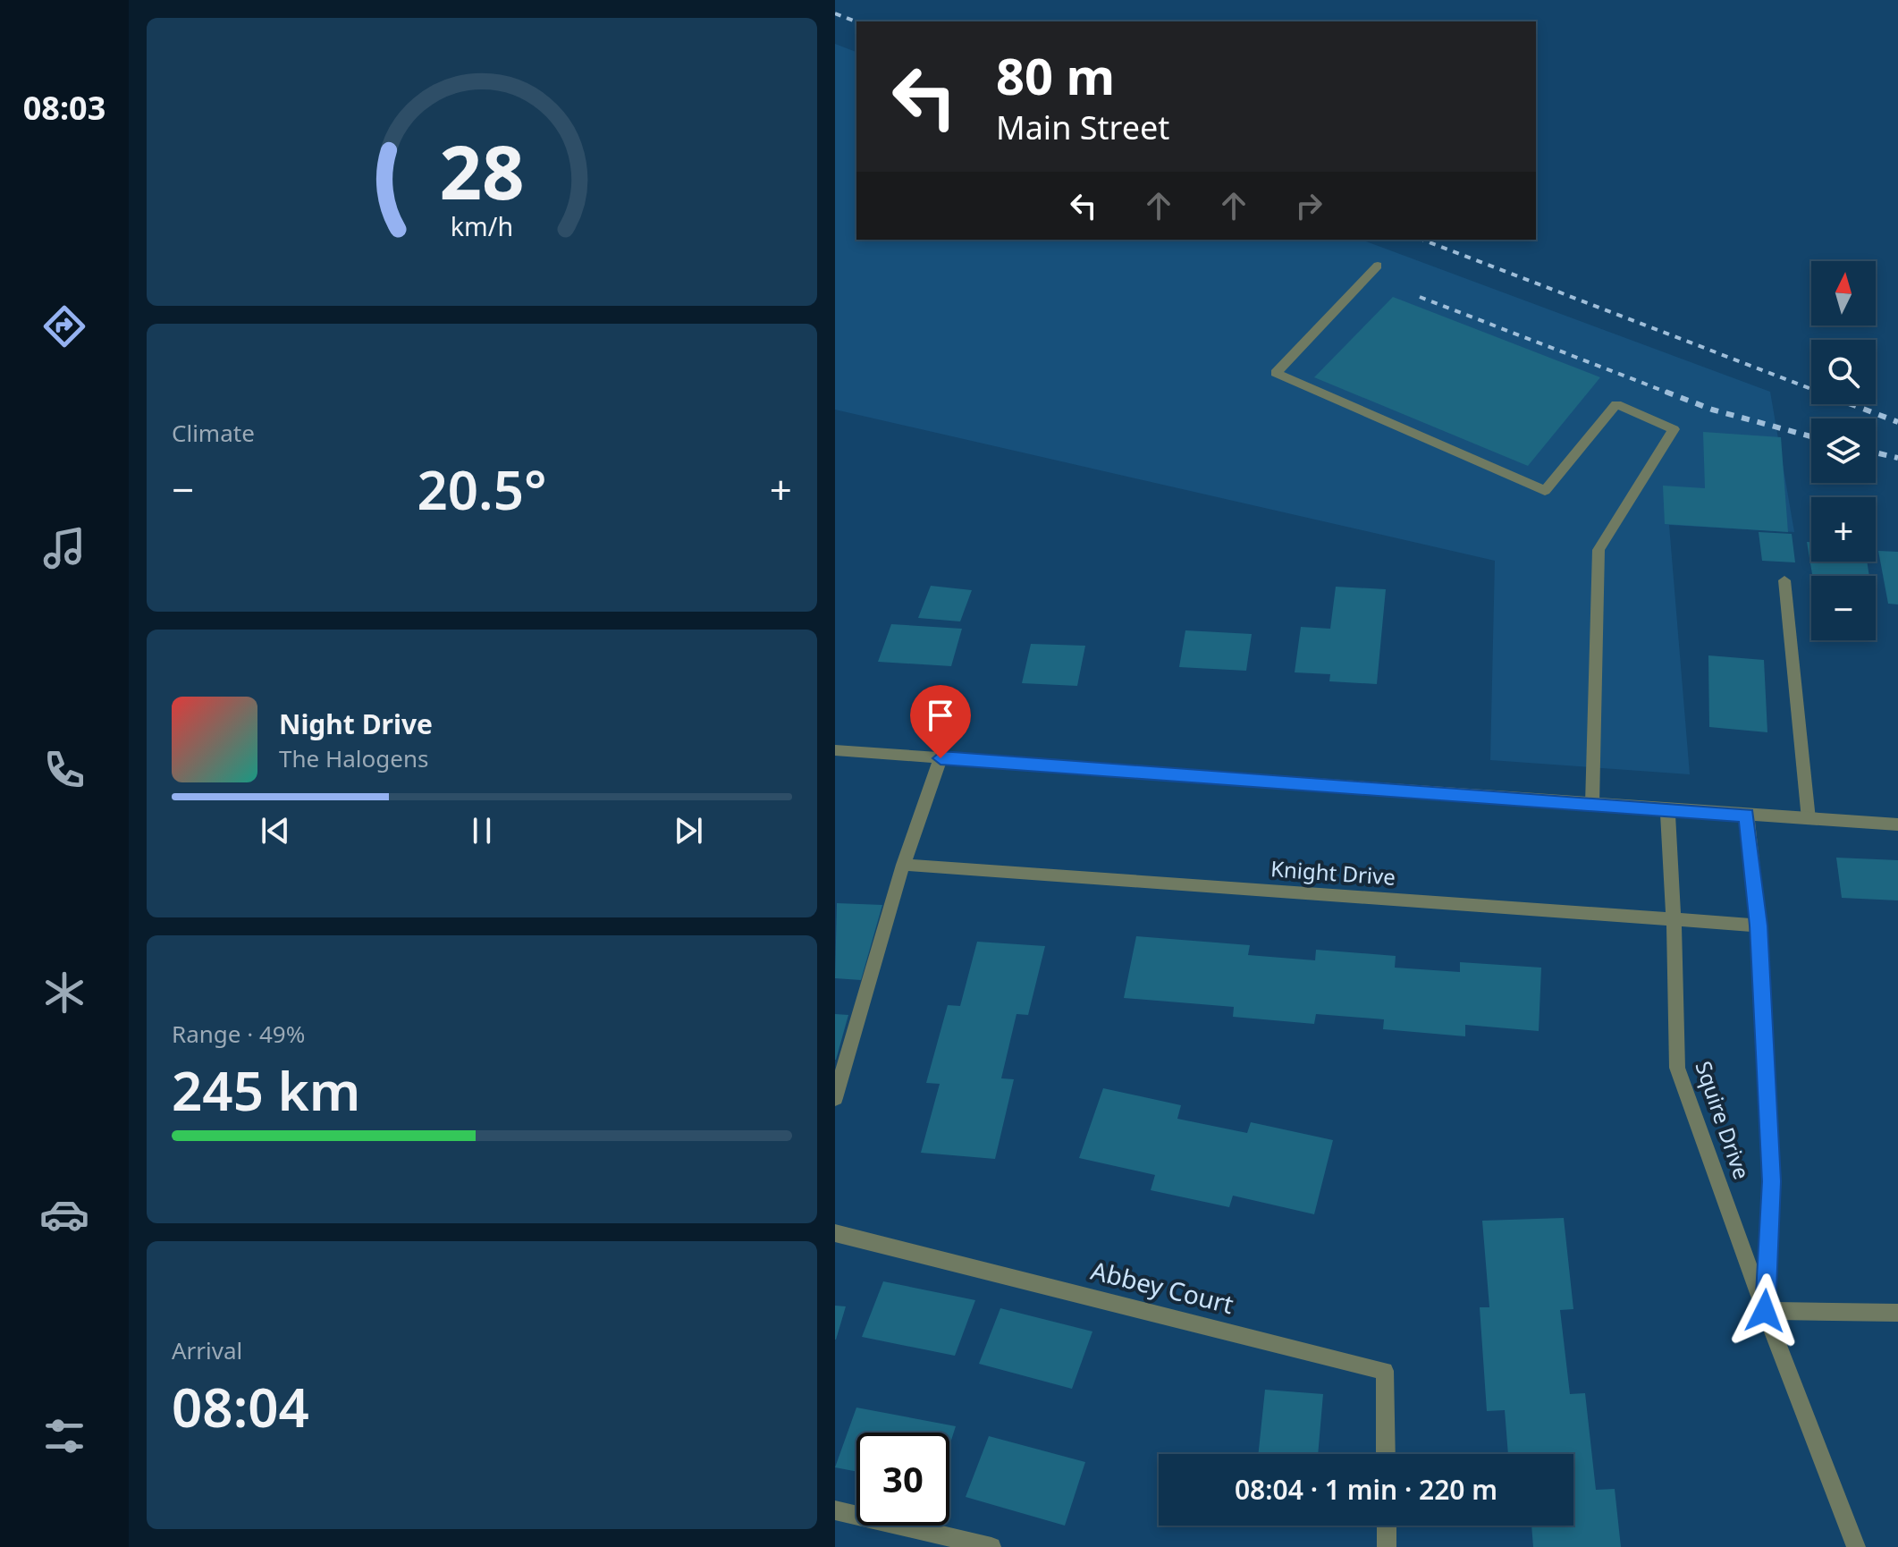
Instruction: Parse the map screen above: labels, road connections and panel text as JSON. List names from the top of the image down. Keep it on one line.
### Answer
{"streets":{"street":["Knight Drive","Squire Drive","Abbey Court"]},"crossings":[["Knight Drive","Squire Drive"]],"north":"top","page":{"tabs":"08:03","turn":["80 m","Main Street"],"map_buttons":["+","−"],"tile":["Climate",["Range · 49%","245 km"],["Arrival","08:04"]],"heat":["−","20.5°","+"],"song":["Night Drive","The Halogens"],"limit":"30","trip":"08:04 · 1 min · 220 m","gauge":["28","km/h"]}}
